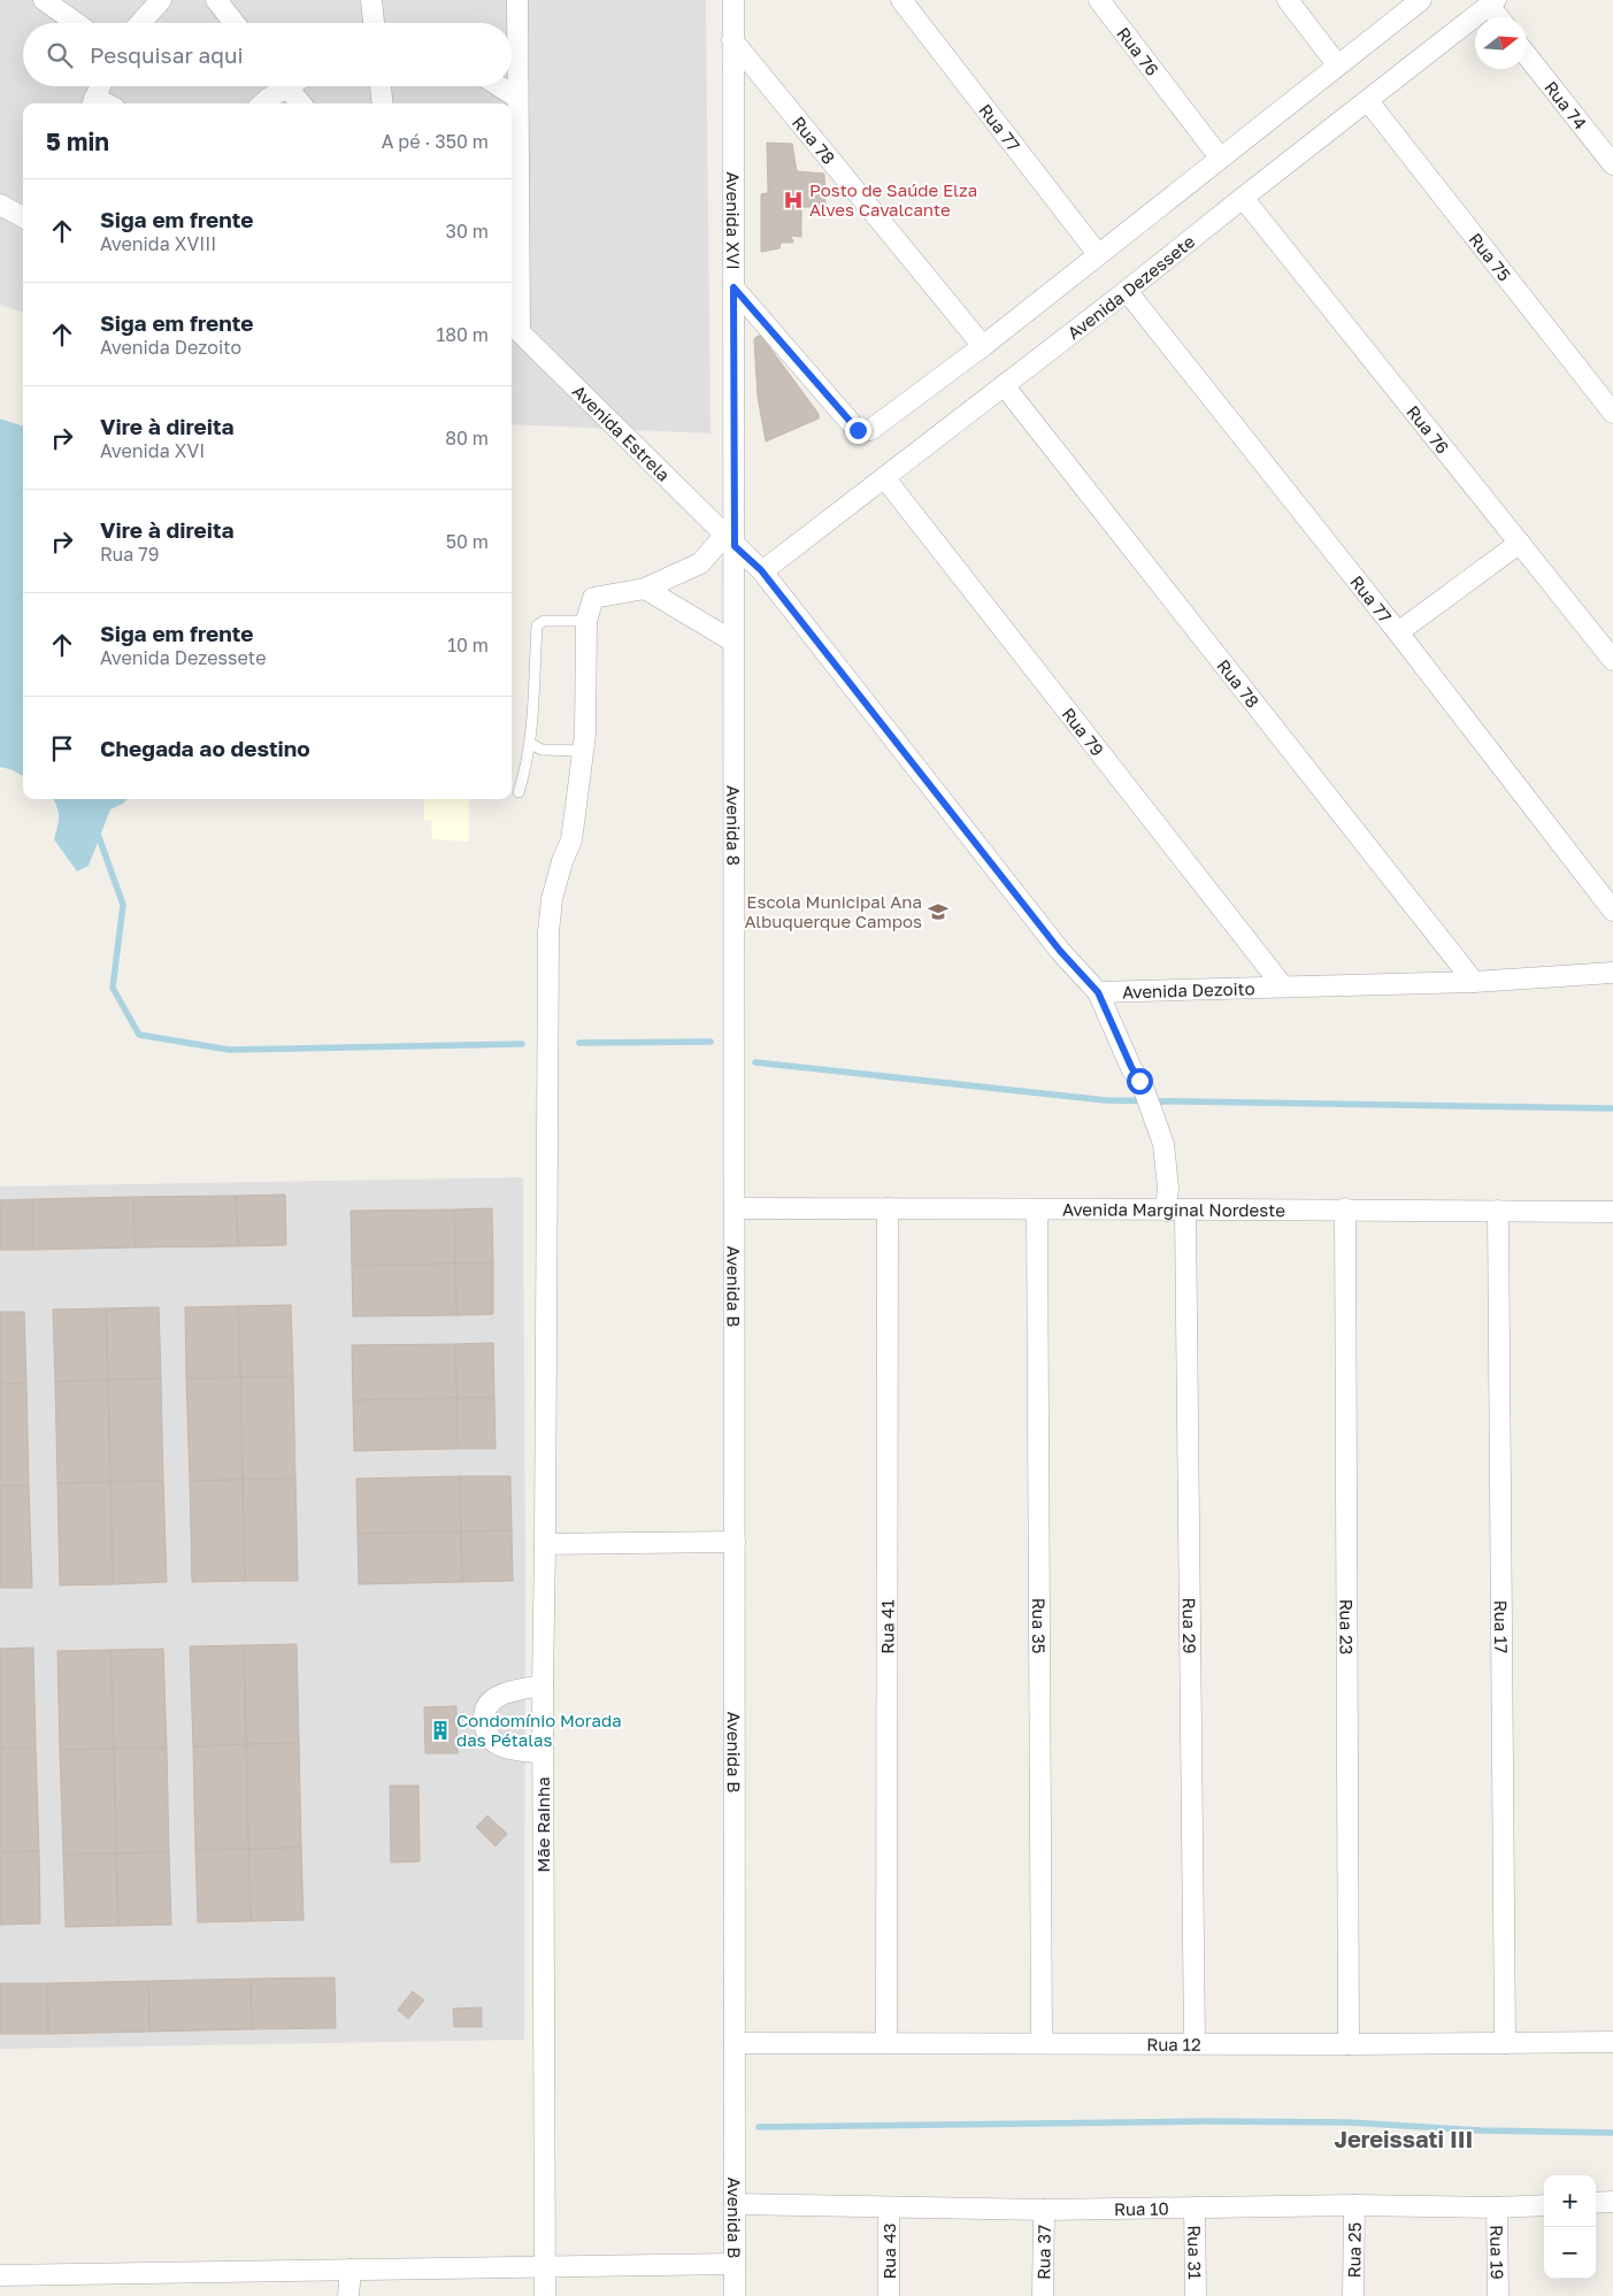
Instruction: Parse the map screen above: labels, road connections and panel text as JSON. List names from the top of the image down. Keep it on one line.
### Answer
{"streets":{"street":["Rua 76","Rua 74","Rua 77","Rua 78","Avenida XVI","Rua 75","Avenida Dezessete","Avenida Estrela","Rua 79","Avenida 8","Avenida Dezoito","Avenida Marginal Nordeste","Avenida B","Rua 41","Rua 35","Rua 29","Rua 23","Rua 17","Mãe Rainha","Rua 12","Rua 10","Rua 25","Rua 43","Rua 31","Rua 19","Rua 37"]},"crossings":[["Rua 76","Avenida Dezessete"],["Rua 77","Avenida Dezessete"],["Rua 78","Avenida XVI"],["Rua 78","Avenida Dezessete"],["Rua 78","Avenida Dezoito"],["Avenida XVI","Avenida Estrela"],["Avenida XVI","Avenida 8"],["Avenida XVI","Avenida Dezoito"],["Rua 75","Avenida Dezessete"],["Avenida Dezessete","Rua 79"],["Avenida Dezessete","Avenida Dezoito"],["Avenida Estrela","Avenida 8"],["Avenida Estrela","Avenida Dezoito"],["Rua 79","Avenida Dezoito"],["Avenida 8","Avenida Dezoito"],["Avenida 8","Avenida Marginal Nordeste"],["Avenida 8","Avenida B"],["Avenida Dezoito","Rua 29"],["Avenida Marginal Nordeste","Avenida B"],["Avenida Marginal Nordeste","Rua 41"],["Avenida Marginal Nordeste","Rua 35"],["Avenida Marginal Nordeste","Rua 29"],["Avenida Marginal Nordeste","Rua 23"],["Avenida Marginal Nordeste","Rua 17"],["Avenida B","Rua 12"],["Avenida B","Rua 10"],["Rua 41","Rua 12"],["Rua 35","Rua 12"],["Rua 29","Rua 12"],["Rua 23","Rua 12"],["Rua 17","Rua 12"],["Rua 10","Rua 25"],["Rua 10","Rua 43"],["Rua 10","Rua 31"],["Rua 10","Rua 19"],["Rua 10","Rua 37"]],"districts":["Jereissati III"],"places":{"hospital":["Posto de Saúde Elza Alves Cavalcante"],"school or university":["Escola Municipal Ana Albuquerque Campos"],"building":["Condomínio Morada das Pétalas"]},"north":"right","page":{"search":"Pesquisar aqui","heading":["5 min","A pé · 350 m"],"list":[["Siga em frente","Avenida XVIII","30 m"],["Siga em frente","Avenida Dezoito","180 m"],["Vire à direita","Avenida XVI","80 m"],["Vire à direita","Rua 79","50 m"],["Siga em frente","Avenida Dezessete","10 m"],"Chegada ao destino"],"map_buttons":["+","−"]}}
